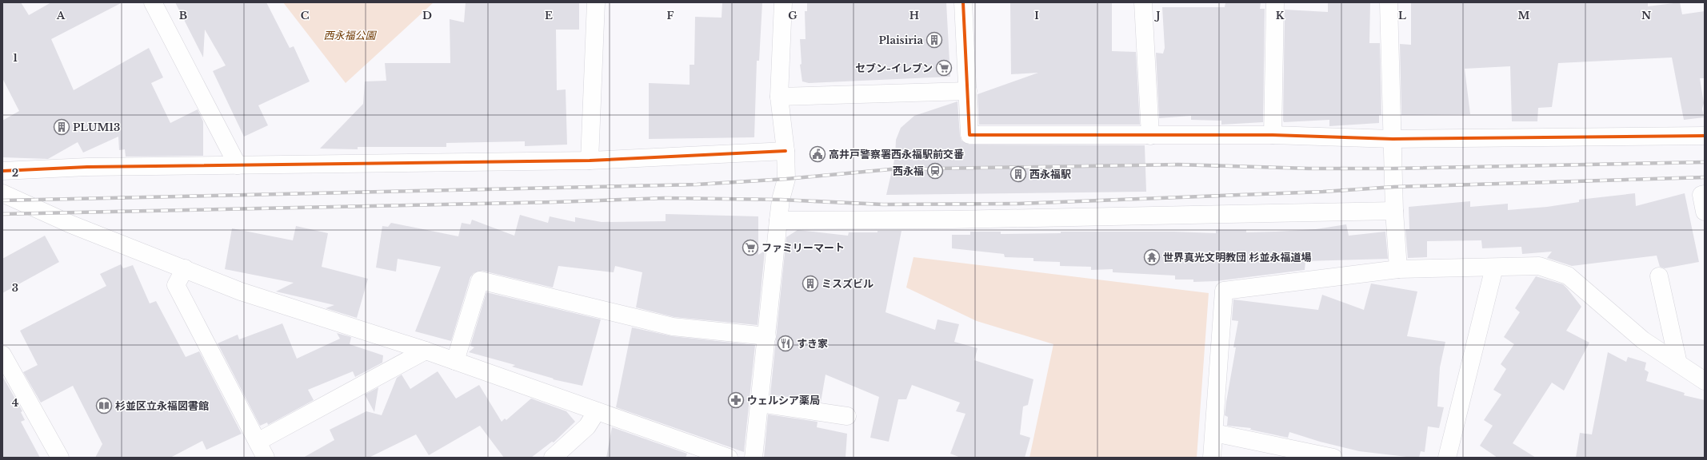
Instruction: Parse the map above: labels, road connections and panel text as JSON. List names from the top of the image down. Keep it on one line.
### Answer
{"parks":["西永福公園"],"places":{"building":["Plaisiria","PLUM13","西永福駅","ミスズビル"],"supermarket":["セブン-イレブン","ファミリーマート"],"public building":["高井戸警察署西永福駅前交番"],"station":["西永福"],"temple":["世界真光文明教団 杉並永福道場"],"restaurant":["すき家"],"pharmacy":["ウェルシア薬局"],"library":["杉並区立永福図書館"]},"grid":{"columns":["A","B","C","D","E","F","G","H","I","J","K","L","M","N"],"rows":["1","2","3","4"]}}
